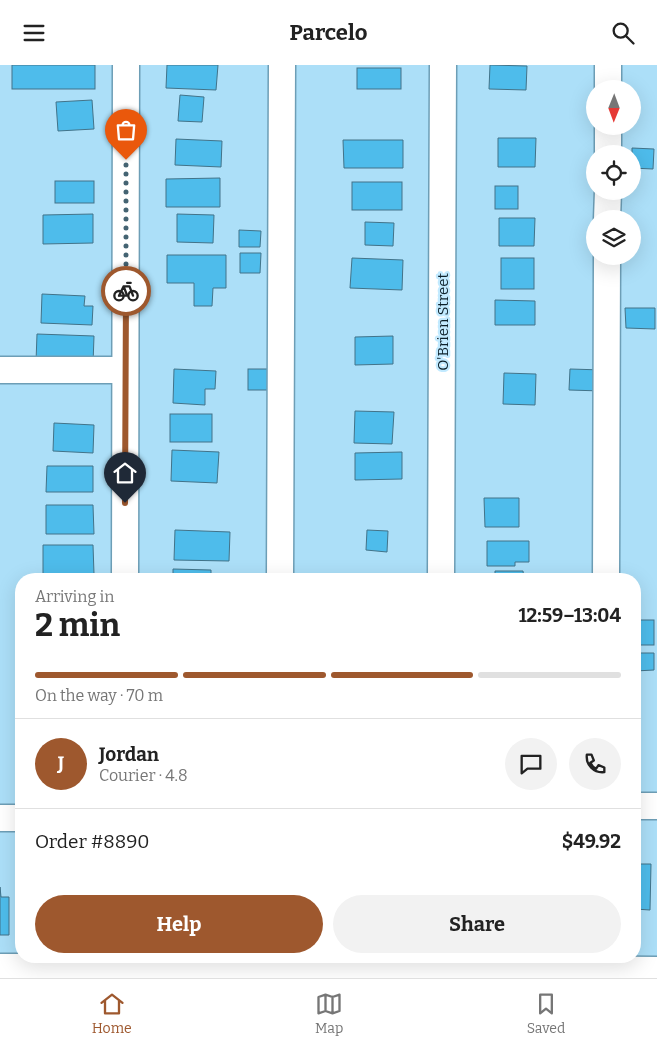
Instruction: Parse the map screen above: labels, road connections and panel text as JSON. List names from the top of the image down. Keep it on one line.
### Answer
{"streets":{"street":["O'Brien Street"]},"north":"bottom","page":{"header":"Parcelo","heading":["2 min","Arriving in","12:59–13:04"],"panel":["Jordan","Courier · 4.8","Order #8890","$49.92"],"bar":"On the way · 70 m","round":"J","buttons":["Help","Share"],"tabs":["Home","Map","Saved"]}}
